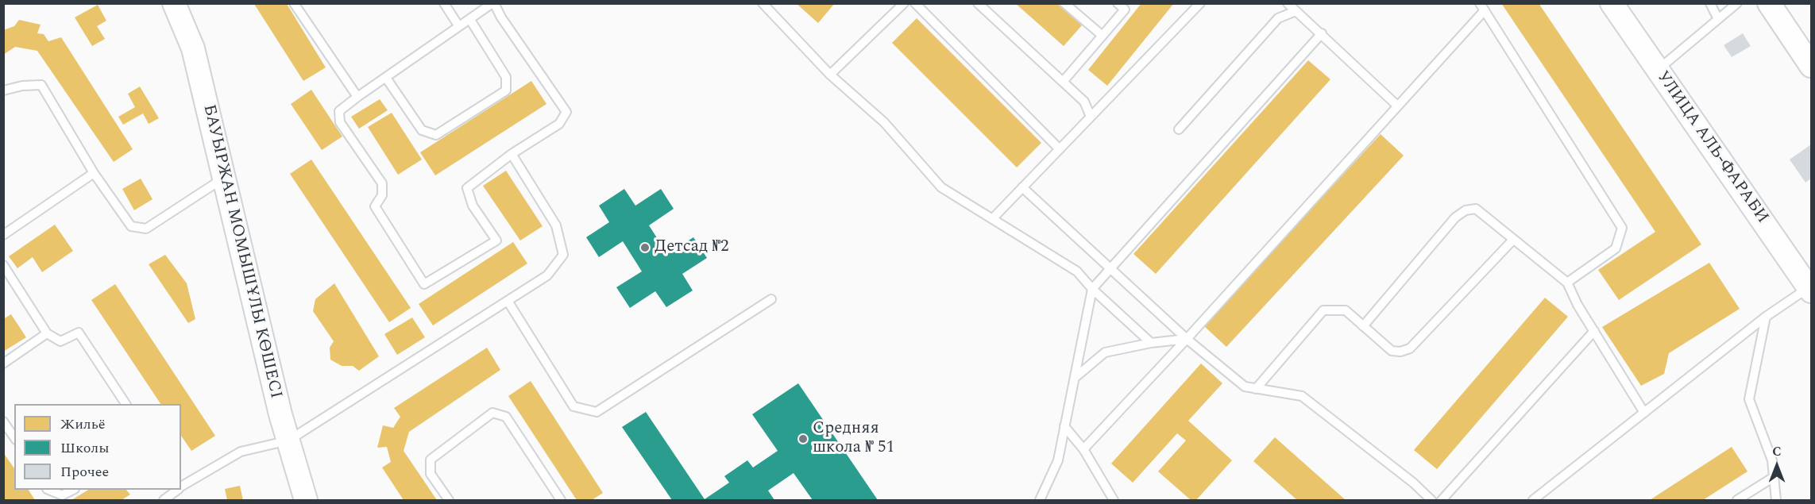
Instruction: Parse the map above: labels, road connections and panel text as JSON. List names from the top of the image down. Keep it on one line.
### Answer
{"streets":{"street":["УЛИЦА АЛЬ-ФАРАБИ","БАУЫРЖАН МОМЫШҰЛЫ КӨШЕСІ"]},"places":["Детсад №2","Средняя школа № 51"],"legend":["Жильё","Школы","Прочее"],"north":"top"}
